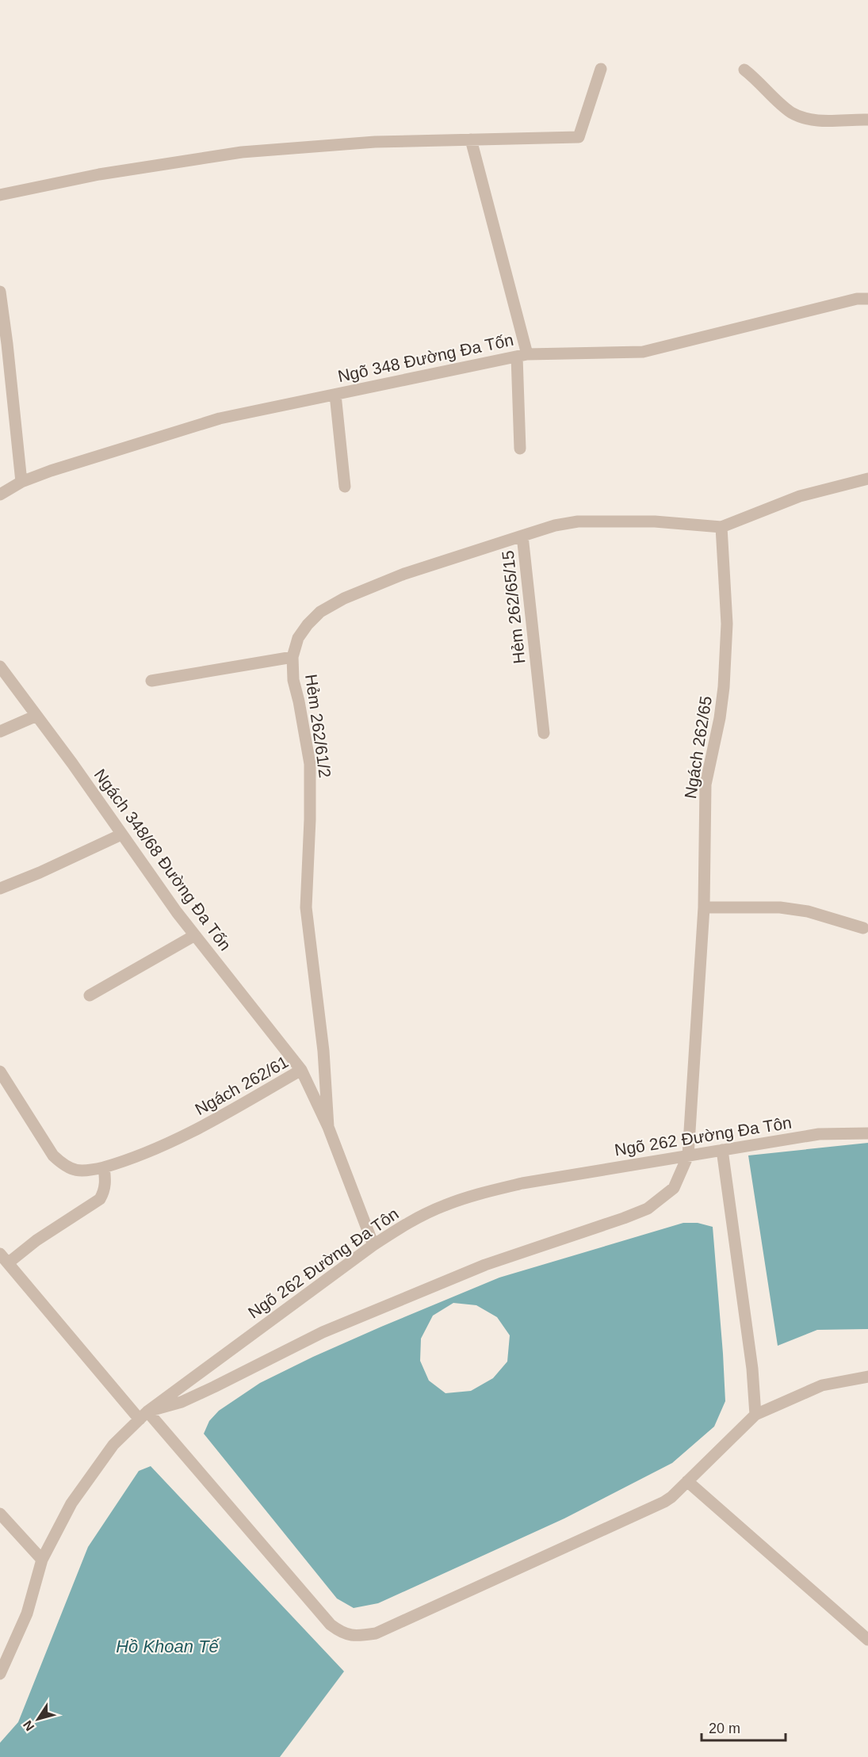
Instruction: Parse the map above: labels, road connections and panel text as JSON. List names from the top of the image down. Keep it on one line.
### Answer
{"streets":{"street":["Ngõ 348 Đường Đa Tốn","Hẻm 262/65/15","Hẻm 262/61/2","Ngách 262/65","Ngách 348/68 Đường Đa Tốn","Ngách 262/61","Ngõ 262 Đường Đa Tôn"]},"crossings":[["Hẻm 262/65/15","Hẻm 262/61/2"],["Hẻm 262/65/15","Ngách 262/65"],["Hẻm 262/61/2","Ngách 262/61"],["Ngách 262/65","Ngõ 262 Đường Đa Tôn"],["Ngách 348/68 Đường Đa Tốn","Ngách 262/61"],["Ngách 262/61","Ngõ 262 Đường Đa Tôn"]],"water":["Hồ Khoan Tế"],"scale_bar":"20 m","north":"bottom left"}
